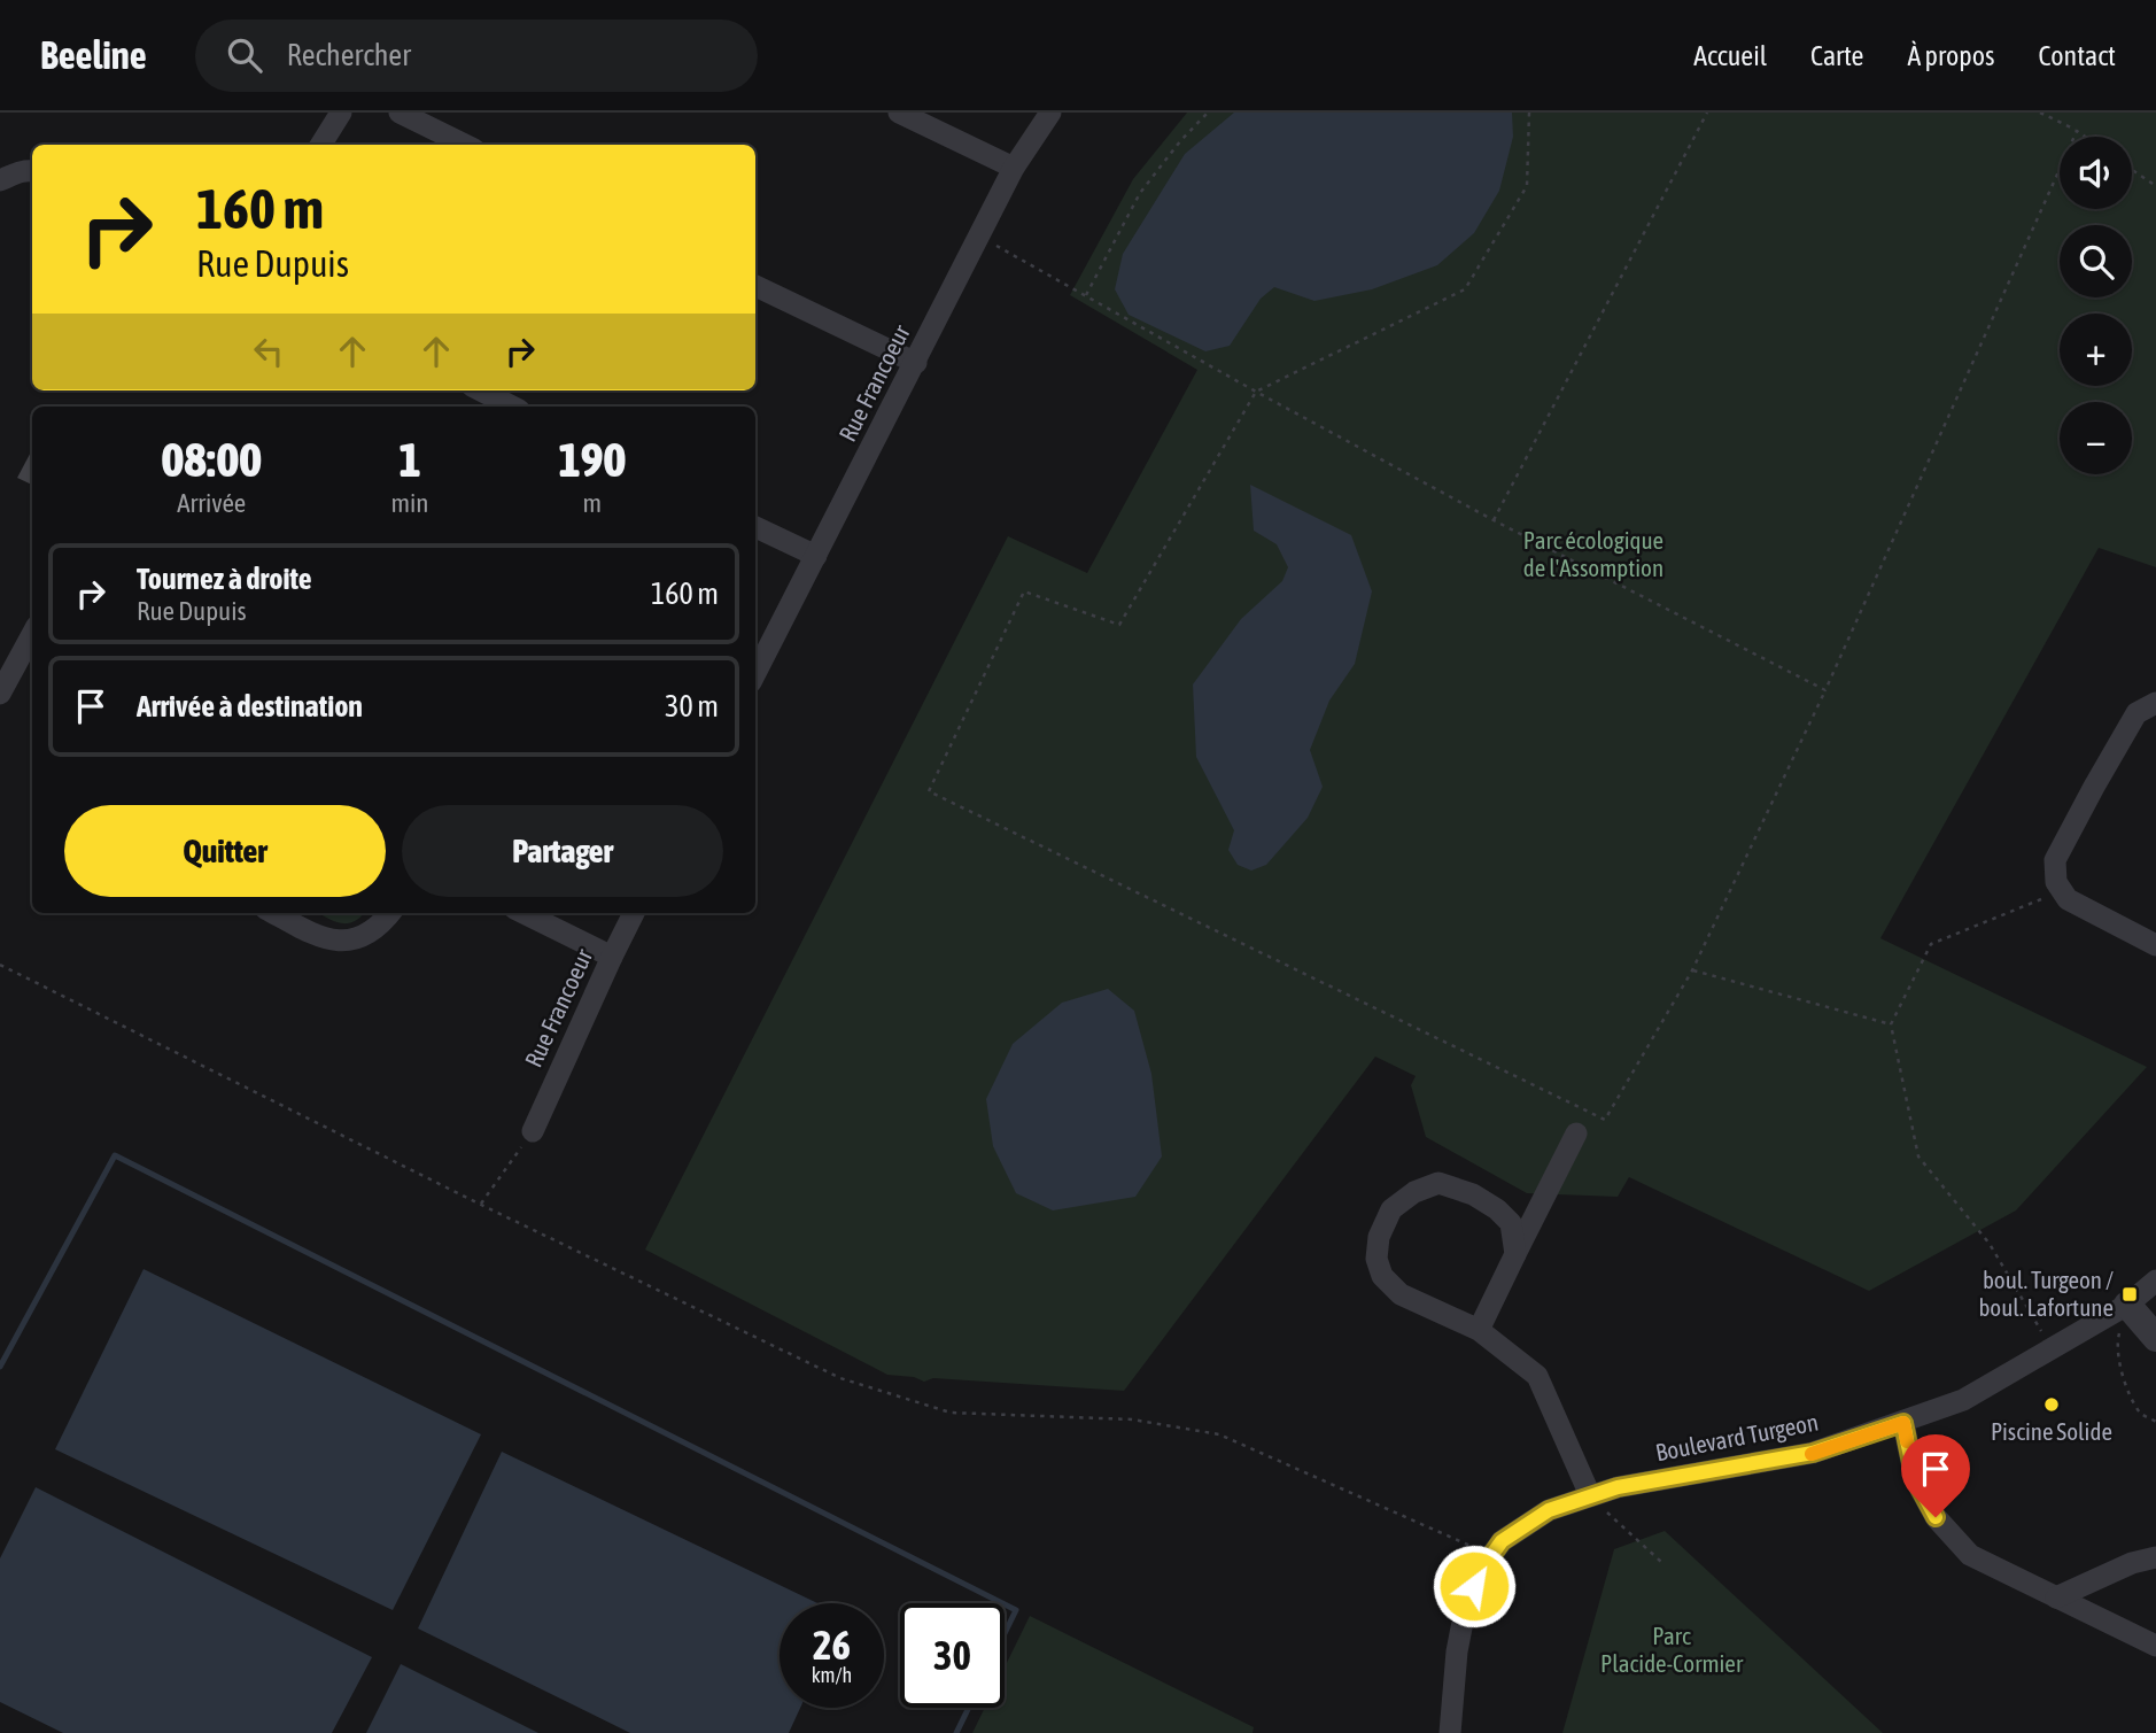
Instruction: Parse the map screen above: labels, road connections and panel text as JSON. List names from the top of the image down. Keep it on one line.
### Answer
{"streets":{"street":["Rue Francoeur","Boulevard Turgeon"]},"parks":["Parc écologique de l'Assomption","Parc Placide-Cormier"],"places":{"transit":["boul. Turgeon / boul. Lafortune"],"other":["Piscine Solide"]},"page":{"header":"Beeline","search":"Rechercher","nav":["Accueil","Carte","À propos","Contact"],"map_buttons":["+","−"],"turn":["160 m","Rue Dupuis"],"eta":["08:00","Arrivée","1","min","190","m"],"list":[{"name":"Tournez à droite","note":"Rue Dupuis","value":"160 m"},{"name":"Arrivée à destination","value":"30 m"}],"buttons":["Quitter","Partager"],"speed":"26 km/h","limit":"30"}}
